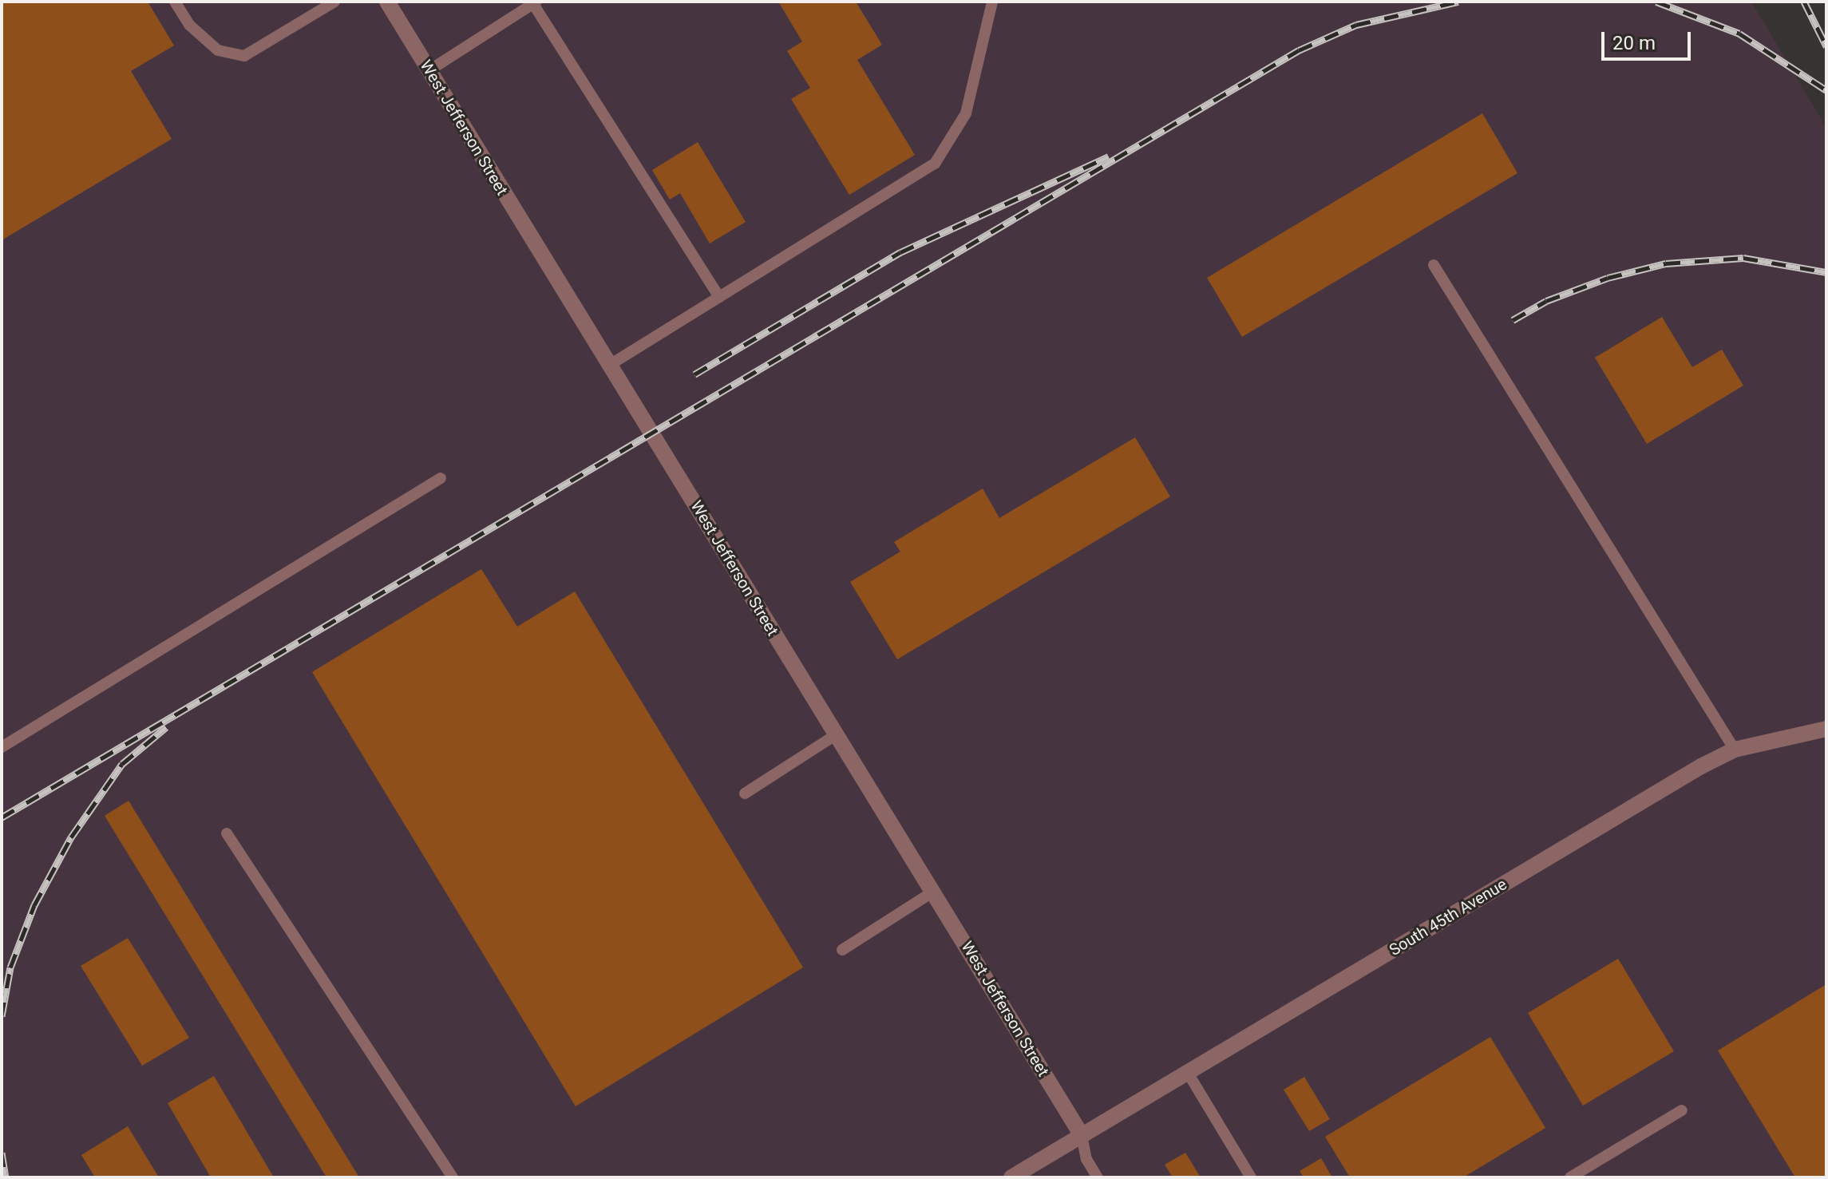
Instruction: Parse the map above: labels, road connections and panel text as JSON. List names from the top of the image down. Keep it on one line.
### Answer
{"streets":{"street":["West Jefferson Street","South 45th Avenue"]},"crossings":[["West Jefferson Street","South 45th Avenue"]],"scale_bar":"20 m"}
